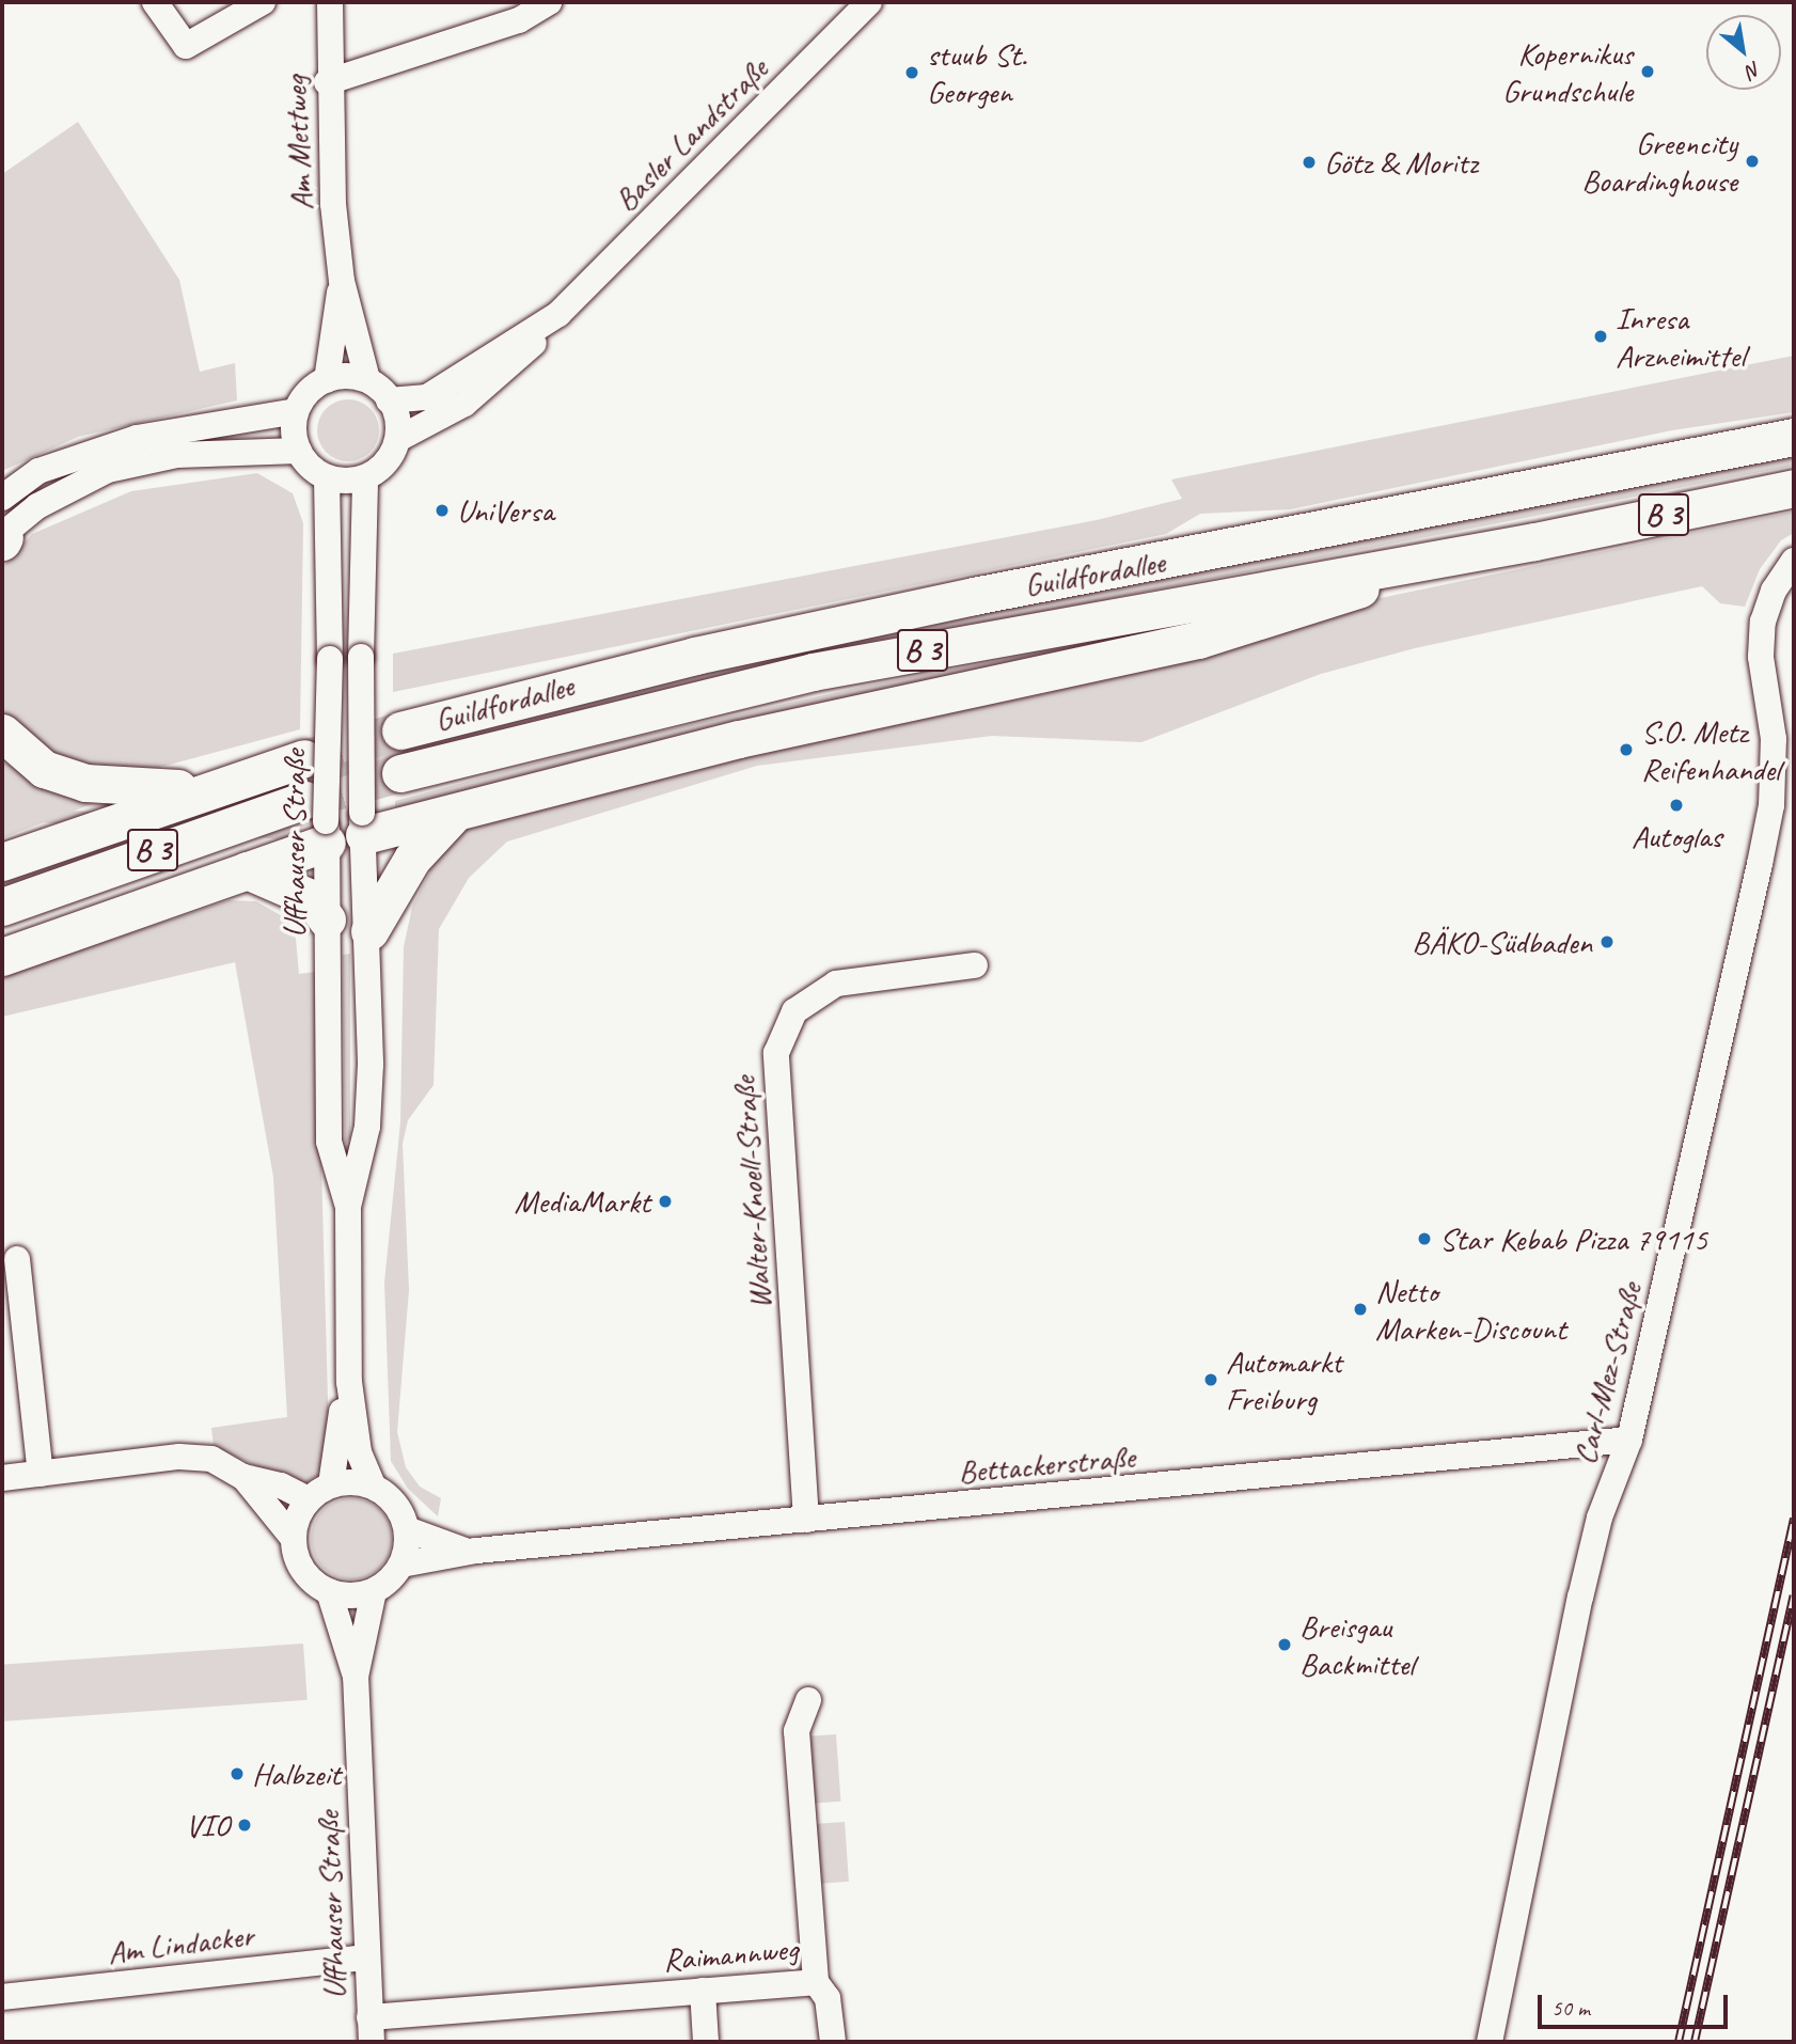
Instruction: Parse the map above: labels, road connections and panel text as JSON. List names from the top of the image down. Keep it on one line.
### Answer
{"streets":{"highway":["B 3","Guildfordallee"],"street":["Basler Landstraße","Am Mettweg","Uffhauser Straße","Walter-Knoell-Straße","Carl-Mez-Straße","Bettackerstraße","Am Lindacker","Raimannweg"]},"crossings":[["Basler Landstraße","Am Mettweg"],["Basler Landstraße","Uffhauser Straße"],["Am Mettweg","Uffhauser Straße"],["B 3","Uffhauser Straße"],["Uffhauser Straße","Bettackerstraße"],["Uffhauser Straße","Am Lindacker"],["Uffhauser Straße","Raimannweg"],["Walter-Knoell-Straße","Bettackerstraße"],["Carl-Mez-Straße","Bettackerstraße"]],"places":["Kopernikus Grundschule","stuub St. Georgen","Greencity Boardinghouse","Götz & Moritz","Inresa Arzneimittel","UniVersa","S.O. Metz Reifenhandel","Autoglas","BÄKO-Südbaden","MediaMarkt","Star Kebab Pizza 79115","Netto Marken-Discount","Automarkt Freiburg","Breisgau Backmittel","Halbzeit","VIO"],"scale_bar":"50 m","north":"bottom right"}
